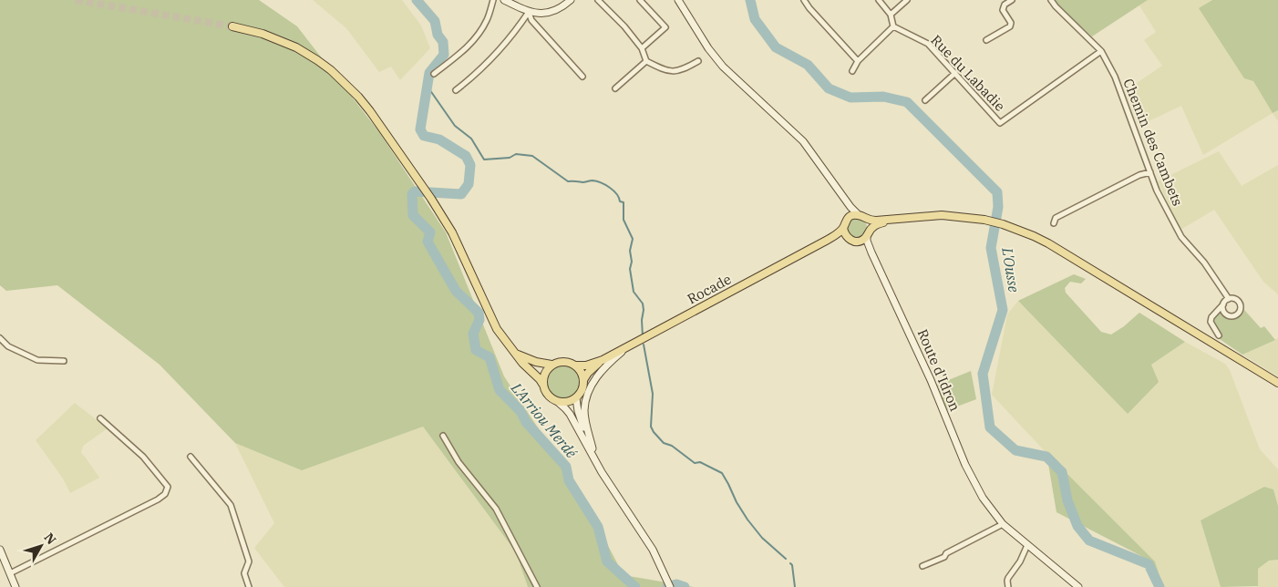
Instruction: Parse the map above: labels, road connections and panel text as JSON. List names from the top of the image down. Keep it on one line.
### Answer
{"streets":{"main road":["Rocade"],"street":["Rue du Labadie","Chemin des Cambets","Route d'Idron"]},"crossings":[["Rue du Labadie","Chemin des Cambets"]],"water":["L'Ousse","L'Arriou Merdé"],"north":"top right"}
